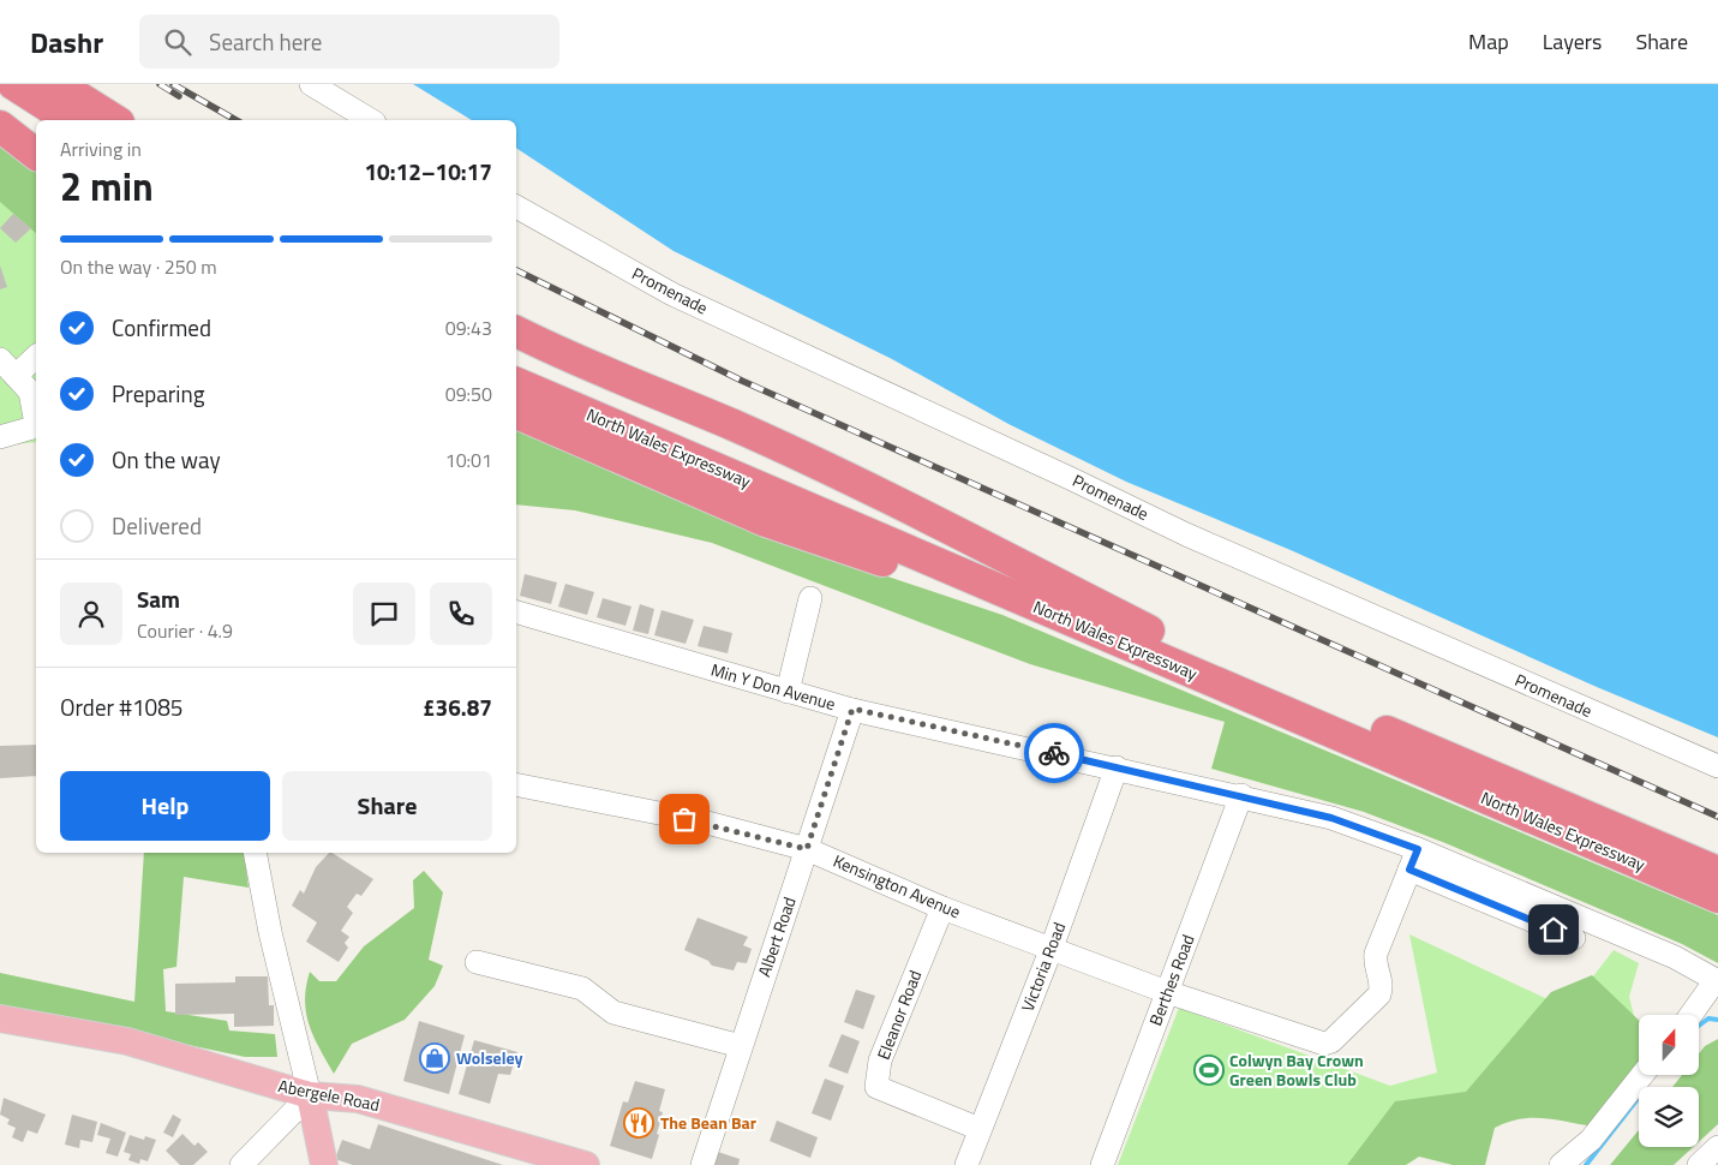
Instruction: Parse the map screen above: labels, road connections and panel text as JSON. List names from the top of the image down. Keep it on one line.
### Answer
{"streets":{"highway":["North Wales Expressway"],"main road":["Abergele Road"],"street":["Promenade","Min Y Don Avenue","Kensington Avenue","Albert Road","Victoria Road","Berthes Road","Eleanor Road"]},"crossings":[["Min Y Don Avenue","Kensington Avenue"],["Min Y Don Avenue","Albert Road"],["Min Y Don Avenue","Victoria Road"],["Min Y Don Avenue","Berthes Road"],["Kensington Avenue","Albert Road"],["Kensington Avenue","Victoria Road"],["Kensington Avenue","Berthes Road"],["Kensington Avenue","Eleanor Road"],["Victoria Road","Eleanor Road"]],"places":{"shop":["Wolseley"],"sports":["Colwyn Bay Crown Green Bowls Club"],"restaurant":["The Bean Bar"]},"north":"top","page":{"header":"Dashr","search":"Search here","nav":["Map","Layers","Share"],"heading":["2 min","Arriving in","10:12–10:17"],"panel":["Sam","Courier · 4.9","Order #1085","£36.87"],"bar":"On the way · 250 m","list":[["Confirmed","09:43"],["Preparing","09:50"],["On the way","10:01"],"Delivered"],"buttons":["Help","Share"]}}
